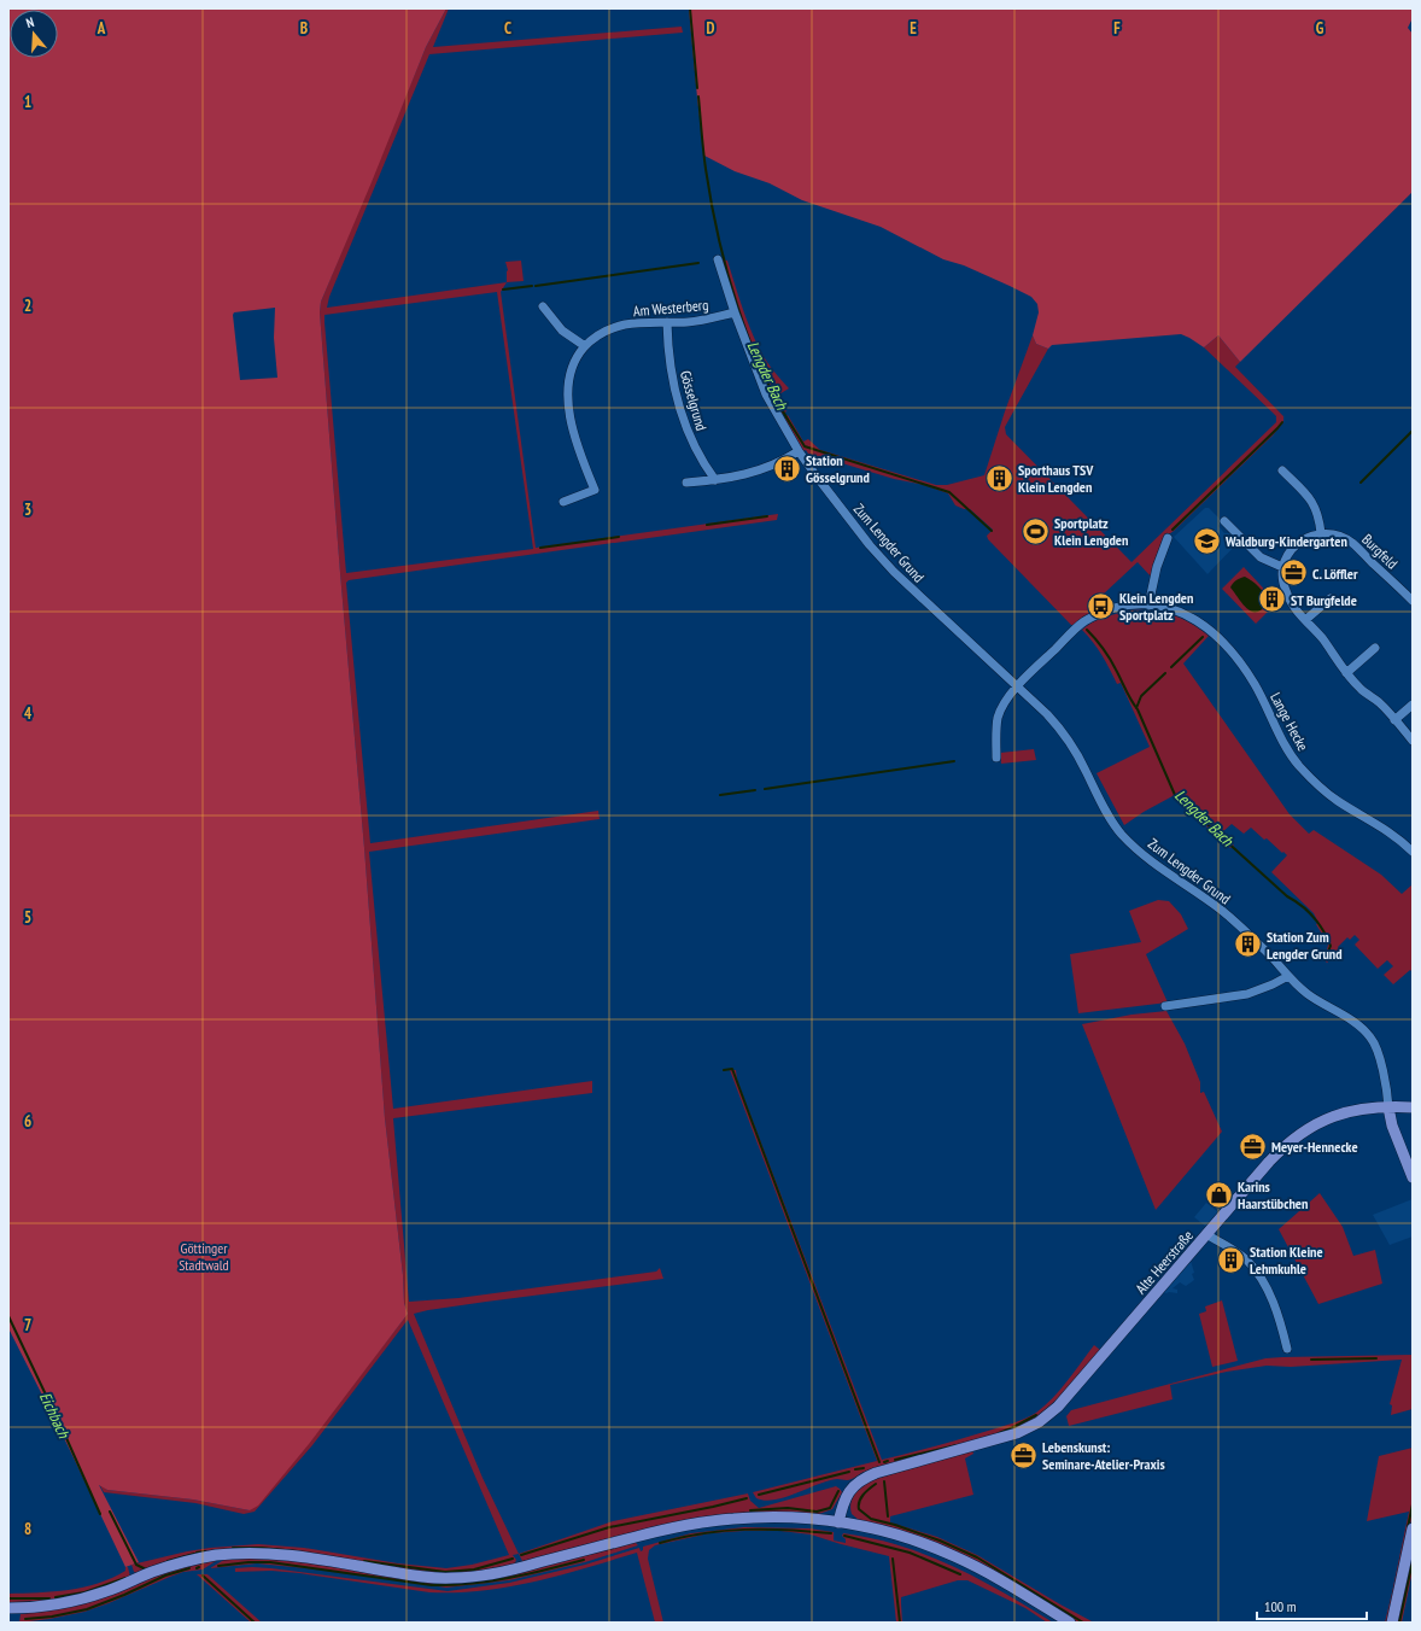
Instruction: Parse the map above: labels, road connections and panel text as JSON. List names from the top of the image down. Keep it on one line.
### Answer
{"streets":{"main road":["Alte Heerstraße"],"street":["Am Westerberg","Gösselgrund","Zum Lengder Grund","Burgfeld","Lange Hecke"]},"crossings":[["Am Westerberg","Gösselgrund"],["Am Westerberg","Zum Lengder Grund"],["Zum Lengder Grund","Lange Hecke"],["Zum Lengder Grund","Alte Heerstraße"]],"water":["Lengder Bach","Eichbach"],"parks":["Göttinger Stadtwald"],"places":{"building":["Station Gösselgrund","Sporthaus TSV Klein Lengden","ST Burgfelde","Station Zum Lengder Grund","Station Kleine Lehmkuhle"],"sports":["Sportplatz Klein Lengden"],"school or university":["Waldburg-Kindergarten"],"office":["C. Löffler","Meyer-Hennecke","Lebenskunst: Seminare-Atelier-Praxis"],"bus stop":["Klein Lengden Sportplatz"],"shop":["Karins Haarstübchen"]},"scale_bar":"100 m","north":"top","grid":{"columns":["A","B","C","D","E","F","G"],"rows":["1","2","3","4","5","6","7","8"]}}
